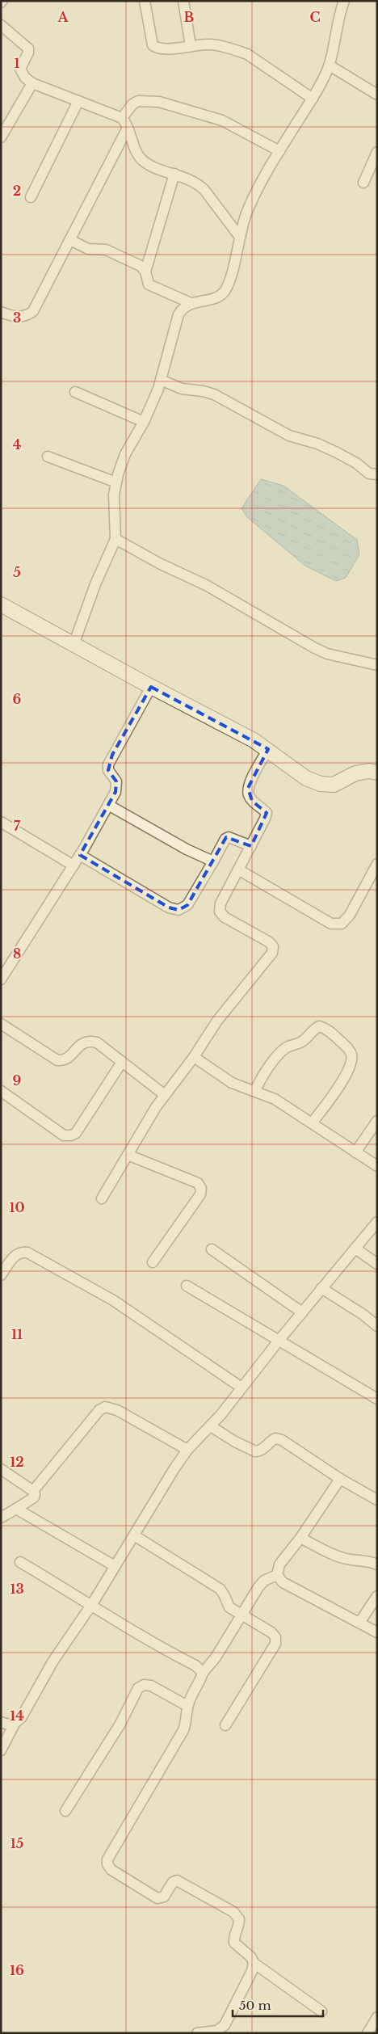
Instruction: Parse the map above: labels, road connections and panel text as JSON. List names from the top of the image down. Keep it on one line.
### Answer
{"scale_bar":"50 m","grid":{"columns":["A","B","C"],"rows":["1","2","3","4","5","6","7","8","9","10","11","12","13","14","15","16"]}}
